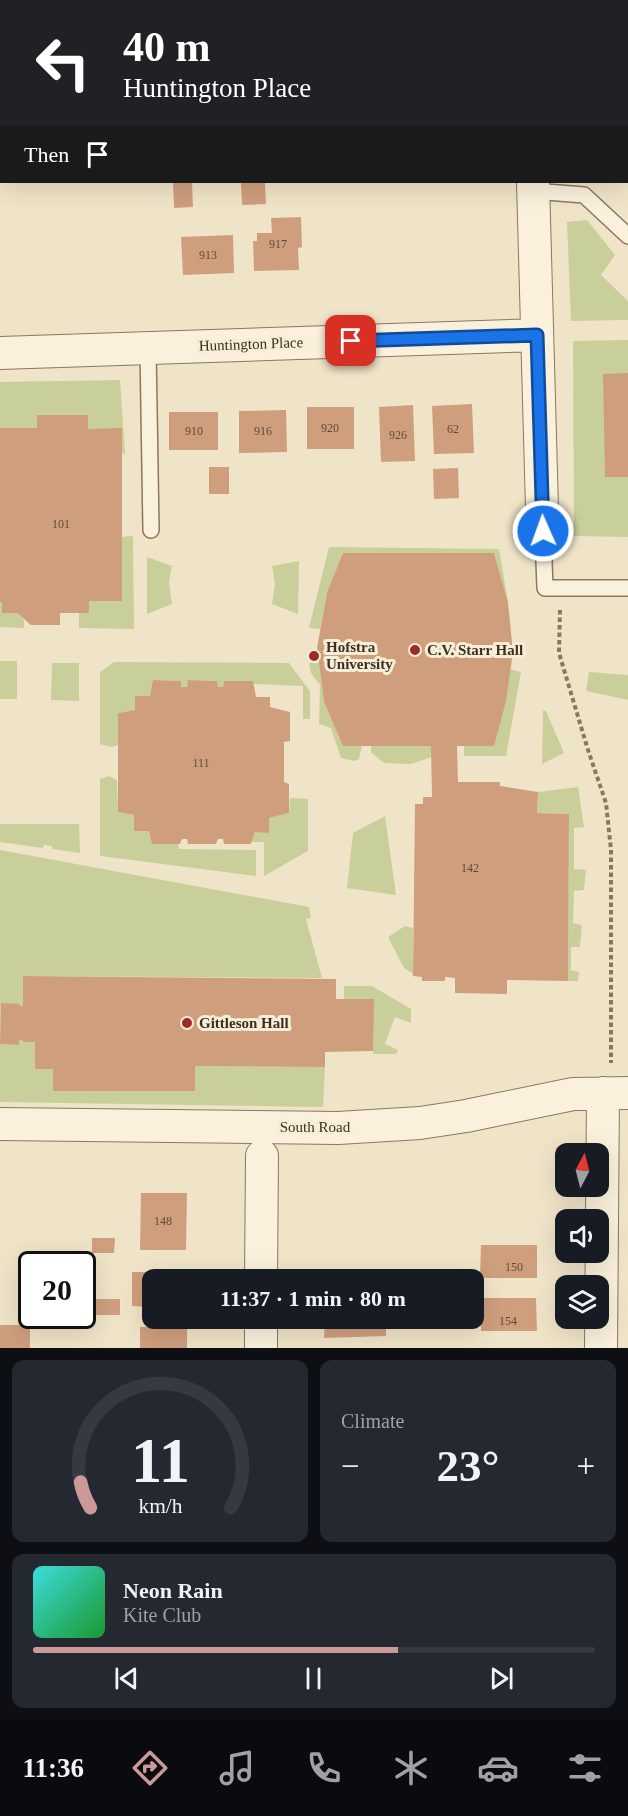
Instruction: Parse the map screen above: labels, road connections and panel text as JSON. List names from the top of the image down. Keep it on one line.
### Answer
{"streets":{"street":["Huntington Place","South Road"]},"places":["C.V. Starr Hall","Hofstra University","Gittleson Hall"],"house_numbers":["917","913","920","62","910","916","926","101","111","142","148","150","154"],"north":"top","page":{"turn":["40 m","Huntington Place"],"then":"Then","limit":"20","trip":"11:37 · 1 min · 80 m","tile":"Climate","heat":["−","23°","+"],"song":["Neon Rain","Kite Club"],"tabs":"11:36","gauge":["11","km/h"]}}
